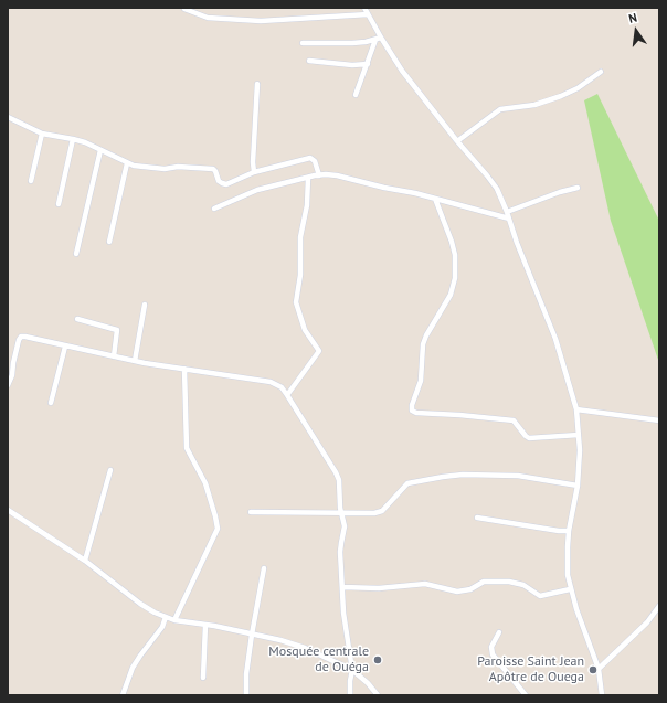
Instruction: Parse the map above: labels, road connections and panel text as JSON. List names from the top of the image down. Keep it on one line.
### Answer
{"places":["Mosquée centrale de Ouéga","Paroisse Saint Jean Apôtre de Ouega"],"north":"top"}
